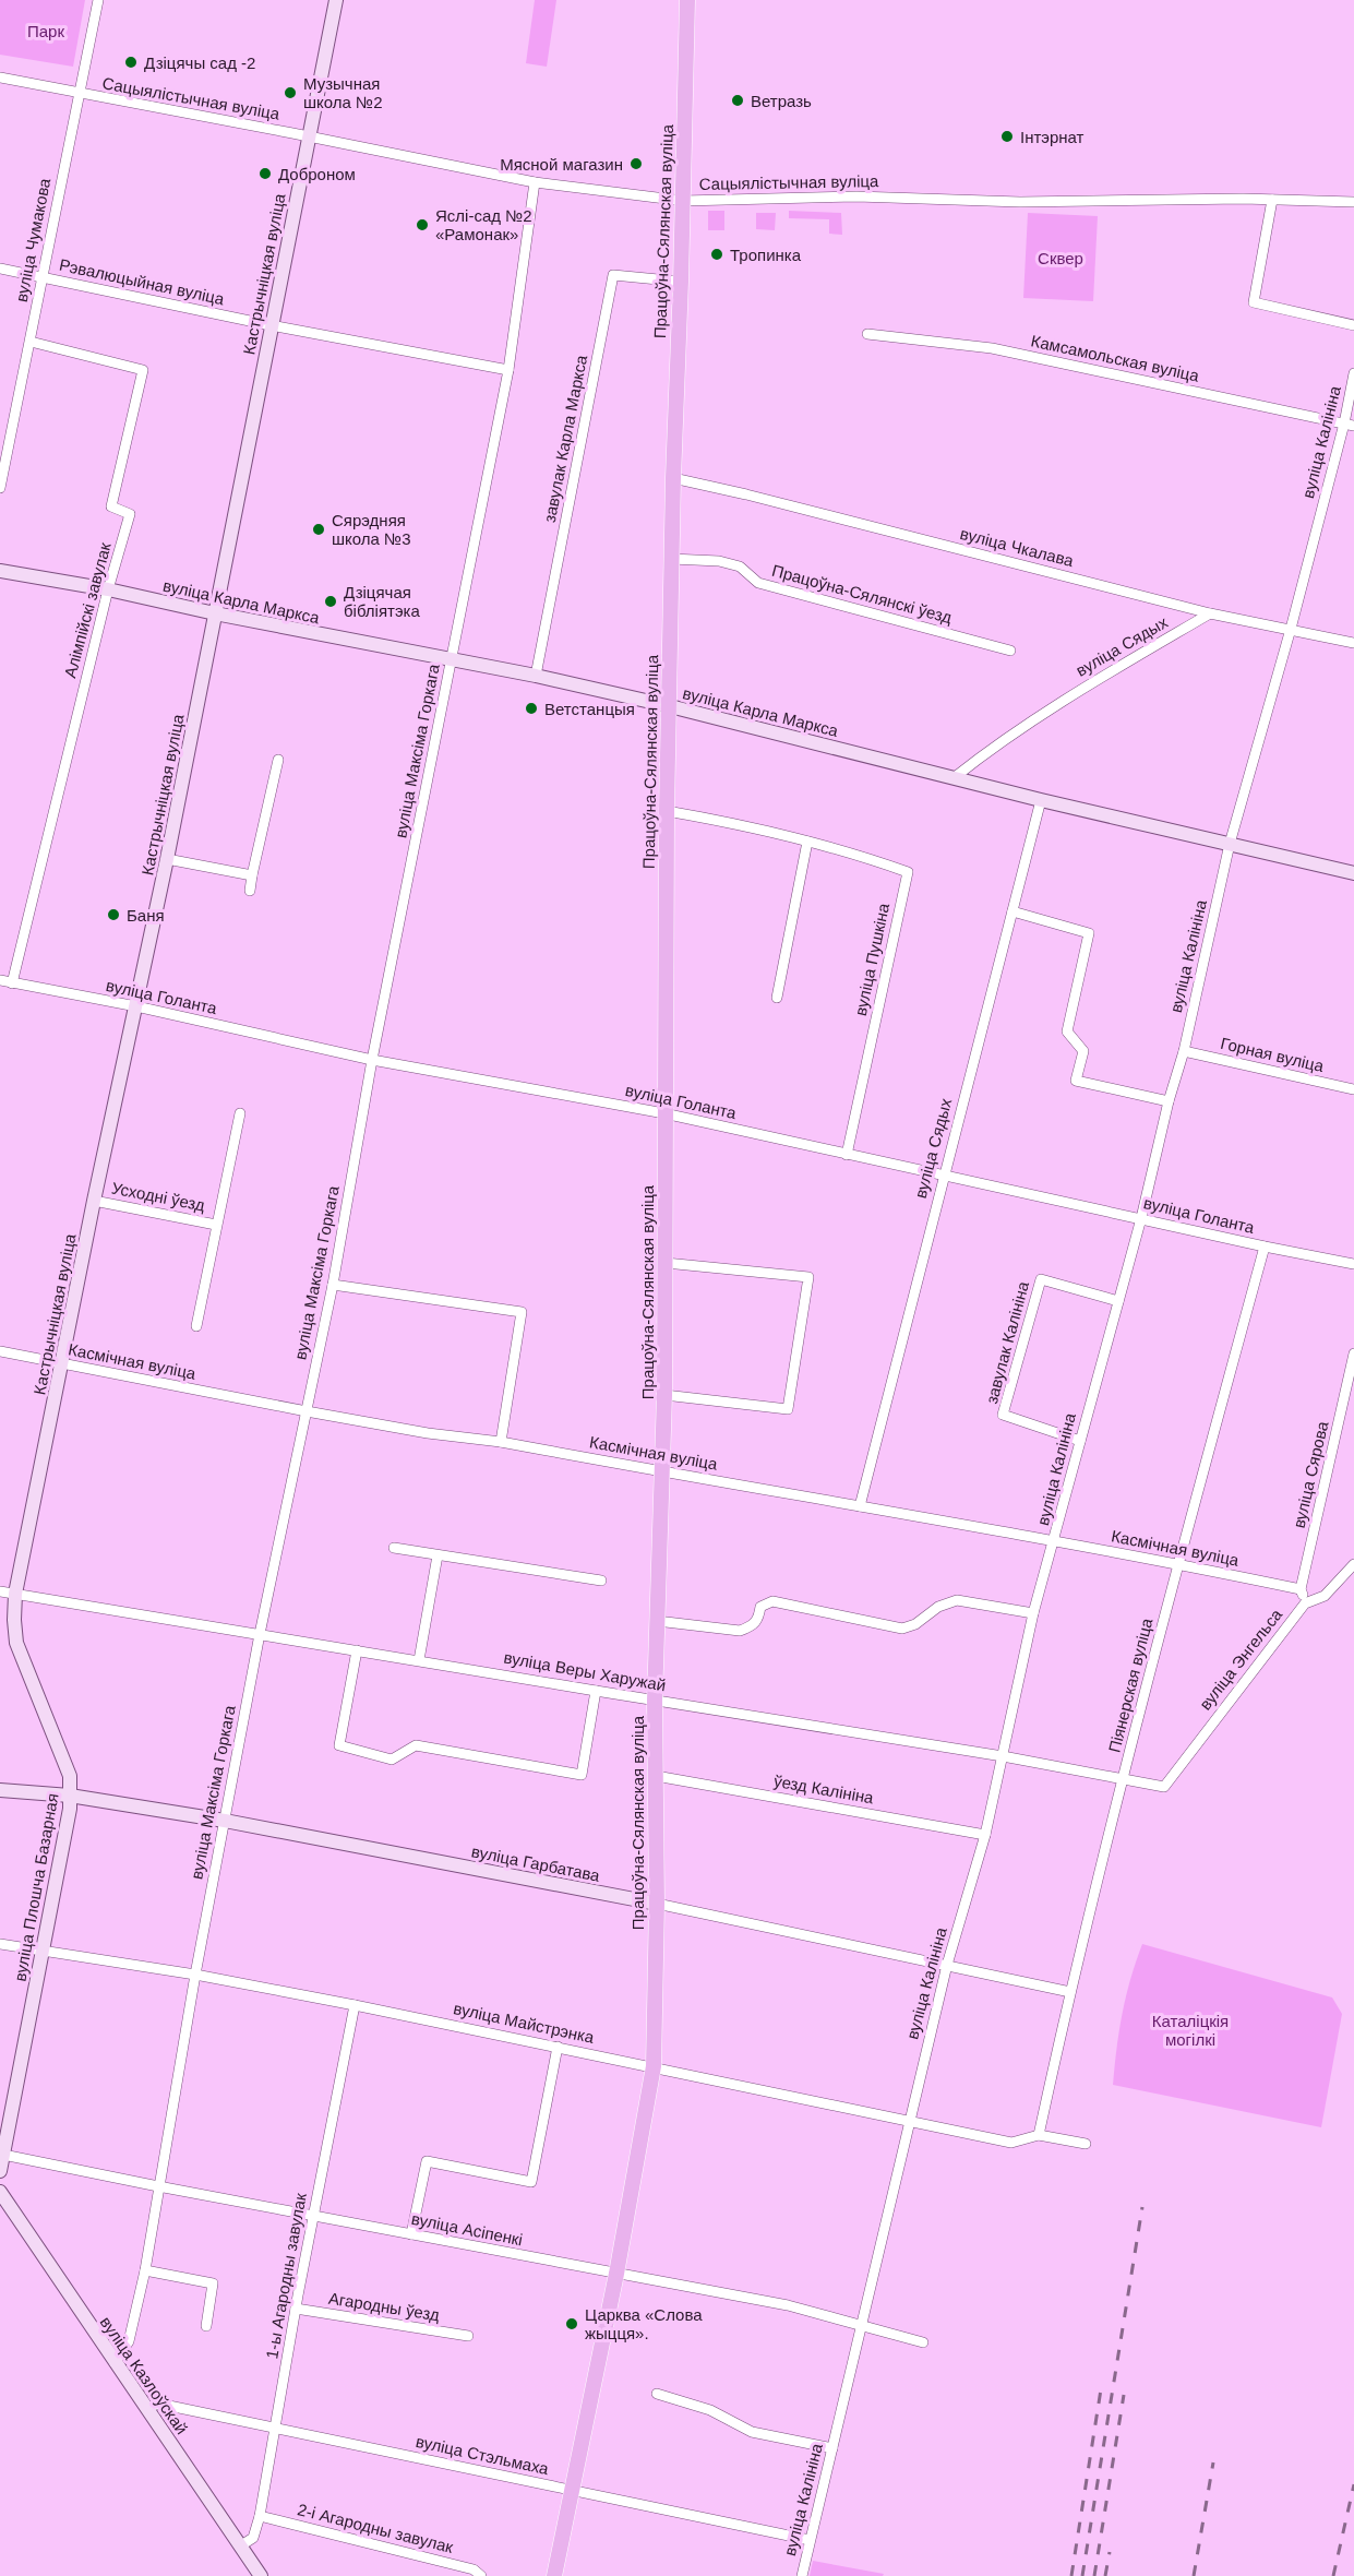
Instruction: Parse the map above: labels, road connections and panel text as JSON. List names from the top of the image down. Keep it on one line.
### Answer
{"streets":{"main road":["Працоўна-Сялянская вуліца"],"street":["Сацыялістычная вуліца","вуліца Чумакова","Кастрычніцкая вуліца","Рэвалюцыйная вуліца","Камсамольская вуліца","завулак Карла Маркса","вуліца Калініна","вуліца Чкалава","Працоўна-Сялянскі ўезд","вуліца Карла Маркса","Алімпійскі завулак","вуліца Сядых","вуліца Максіма Горкага","вуліца Пушкіна","вуліца Голанта","Горная вуліца","Усходні ўезд","завулак Калініна","Касмічная вуліца","вуліца Сярова","вуліца Энгельса","вуліца Веры Харужай","Піянерская вуліца","ўезд Калініна","вуліца Гарбатава","вуліца Плошча Базарная","вуліца Майстрэнка","вуліца Асіпенкі","1-ы Агародны завулак","Агародны ўезд","вуліца Казлоўскай","вуліца Стэльмаха","2-і Агародны завулак"]},"crossings":[["Сацыялістычная вуліца","Працоўна-Сялянская вуліца"],["Сацыялістычная вуліца","вуліца Чумакова"],["Сацыялістычная вуліца","Кастрычніцкая вуліца"],["Сацыялістычная вуліца","вуліца Максіма Горкага"],["Працоўна-Сялянская вуліца","завулак Карла Маркса"],["Працоўна-Сялянская вуліца","вуліца Чкалава"],["Працоўна-Сялянская вуліца","Працоўна-Сялянскі ўезд"],["Працоўна-Сялянская вуліца","вуліца Карла Маркса"],["Працоўна-Сялянская вуліца","вуліца Пушкіна"],["Працоўна-Сялянская вуліца","вуліца Голанта"],["Працоўна-Сялянская вуліца","Касмічная вуліца"],["Працоўна-Сялянская вуліца","вуліца Веры Харужай"],["Працоўна-Сялянская вуліца","ўезд Калініна"],["Працоўна-Сялянская вуліца","вуліца Гарбатава"],["Працоўна-Сялянская вуліца","вуліца Майстрэнка"],["Працоўна-Сялянская вуліца","вуліца Асіпенкі"],["Працоўна-Сялянская вуліца","вуліца Стэльмаха"],["вуліца Чумакова","Рэвалюцыйная вуліца"],["вуліца Чумакова","Алімпійскі завулак"],["Кастрычніцкая вуліца","Рэвалюцыйная вуліца"],["Кастрычніцкая вуліца","вуліца Карла Маркса"],["Кастрычніцкая вуліца","вуліца Голанта"],["Кастрычніцкая вуліца","Усходні ўезд"],["Кастрычніцкая вуліца","Касмічная вуліца"],["Кастрычніцкая вуліца","вуліца Веры Харужай"],["Кастрычніцкая вуліца","вуліца Плошча Базарная"],["Рэвалюцыйная вуліца","вуліца Максіма Горкага"],["Камсамольская вуліца","вуліца Калініна"],["завулак Карла Маркса","вуліца Карла Маркса"],["вуліца Калініна","вуліца Чкалава"],["вуліца Калініна","вуліца Карла Маркса"],["вуліца Калініна","вуліца Голанта"],["вуліца Калініна","Горная вуліца"],["вуліца Калініна","завулак Калініна"],["вуліца Калініна","Касмічная вуліца"],["вуліца Калініна","вуліца Веры Харужай"],["вуліца Калініна","ўезд Калініна"],["вуліца Калініна","вуліца Гарбатава"],["вуліца Калініна","вуліца Майстрэнка"],["вуліца Калініна","вуліца Асіпенкі"],["вуліца Калініна","вуліца Стэльмаха"],["вуліца Чкалава","вуліца Сядых"],["вуліца Карла Маркса","Алімпійскі завулак"],["вуліца Карла Маркса","вуліца Сядых"],["вуліца Карла Маркса","вуліца Максіма Горкага"],["Алімпійскі завулак","вуліца Голанта"],["вуліца Сядых","вуліца Голанта"],["вуліца Сядых","Касмічная вуліца"],["вуліца Максіма Горкага","вуліца Голанта"],["вуліца Максіма Горкага","Касмічная вуліца"],["вуліца Максіма Горкага","вуліца Веры Харужай"],["вуліца Максіма Горкага","вуліца Гарбатава"],["вуліца Максіма Горкага","вуліца Майстрэнка"],["вуліца Максіма Горкага","вуліца Асіпенкі"],["вуліца Максіма Горкага","вуліца Казлоўскай"],["вуліца Пушкіна","вуліца Голанта"],["вуліца Голанта","Піянерская вуліца"],["Касмічная вуліца","вуліца Сярова"],["Касмічная вуліца","Піянерская вуліца"],["вуліца Сярова","вуліца Энгельса"],["вуліца Энгельса","вуліца Веры Харужай"],["вуліца Веры Харужай","Піянерская вуліца"],["вуліца Веры Харужай","вуліца Плошча Базарная"],["Піянерская вуліца","вуліца Гарбатава"],["Піянерская вуліца","вуліца Майстрэнка"],["вуліца Гарбатава","вуліца Плошча Базарная"],["вуліца Плошча Базарная","вуліца Майстрэнка"],["вуліца Плошча Базарная","вуліца Асіпенкі"],["вуліца Майстрэнка","1-ы Агародны завулак"],["вуліца Асіпенкі","1-ы Агародны завулак"],["1-ы Агародны завулак","Агародны ўезд"],["1-ы Агародны завулак","вуліца Казлоўскай"],["1-ы Агародны завулак","вуліца Стэльмаха"],["1-ы Агародны завулак","2-і Агародны завулак"],["вуліца Казлоўскай","вуліца Стэльмаха"]],"parks":["Парк","Сквер","Каталіцкія могілкі"],"places":["Дзіцячы сад -2","Музычная школа №2","Ветразь","Інтэрнат","Мясной магазин","Доброном","Яслі-сад №2 «Рамонак»","Тропинка","Сярэдняя школа №3","Дзіцячая бібліятэка","Ветстанцыя","Баня","Царква «Слова жыцця»."]}
